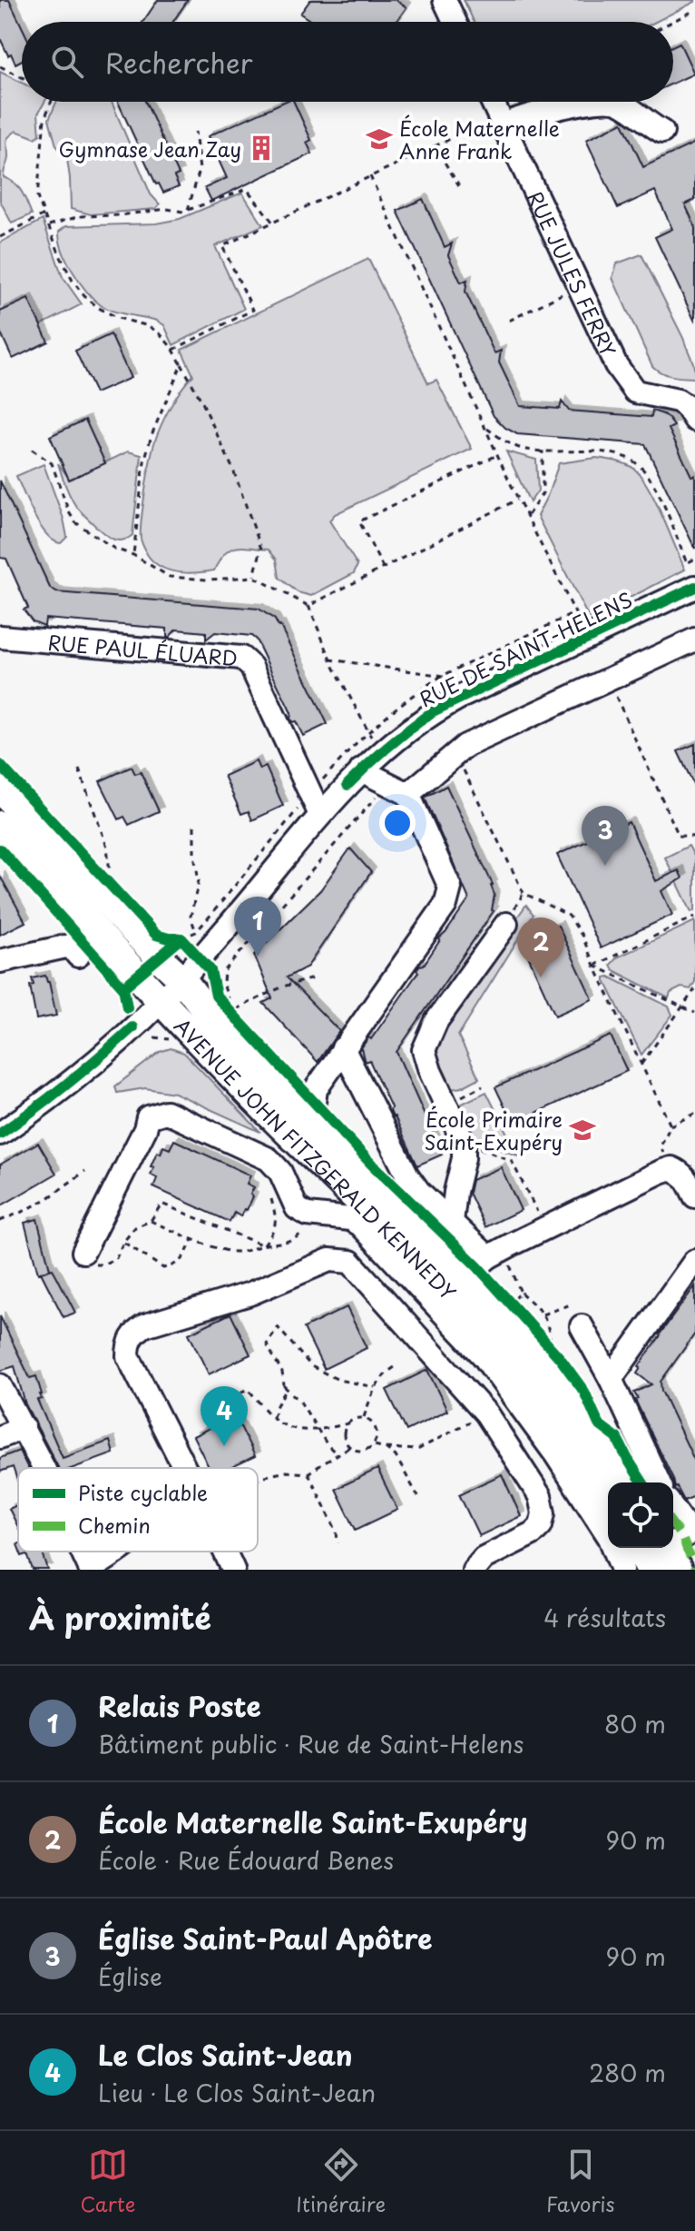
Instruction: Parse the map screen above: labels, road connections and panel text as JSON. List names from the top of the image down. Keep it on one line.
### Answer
{"streets":{"main road":["AVENUE JOHN FITZGERALD KENNEDY"],"street":["RUE JULES FERRY","RUE DE SAINT-HELENS","RUE PAUL ÉLUARD"]},"crossings":[["RUE DE SAINT-HELENS","RUE PAUL ÉLUARD"],["RUE DE SAINT-HELENS","AVENUE JOHN FITZGERALD KENNEDY"]],"places":{"school or university":["École Maternelle Anne Frank","École Primaire Saint-Exupéry"],"building":["Gymnase Jean Zay"]},"legend":["Piste cyclable","Chemin"],"page":{"search":"Rechercher","pins":["3","1","2","4"],"heading":["À proximité","4 résultats"],"list":[{"mark":"1","name":"Relais Poste","note":"Bâtiment public · Rue de Saint-Helens","value":"80 m"},{"mark":"2","name":"École Maternelle Saint-Exupéry","note":"École · Rue Édouard Benes","value":"90 m"},{"mark":"3","name":"Église Saint-Paul Apôtre","note":"Église","value":"90 m"},{"mark":"4","name":"Le Clos Saint-Jean","note":"Lieu · Le Clos Saint-Jean","value":"280 m"}],"nav":["Carte","Itinéraire","Favoris"]}}
